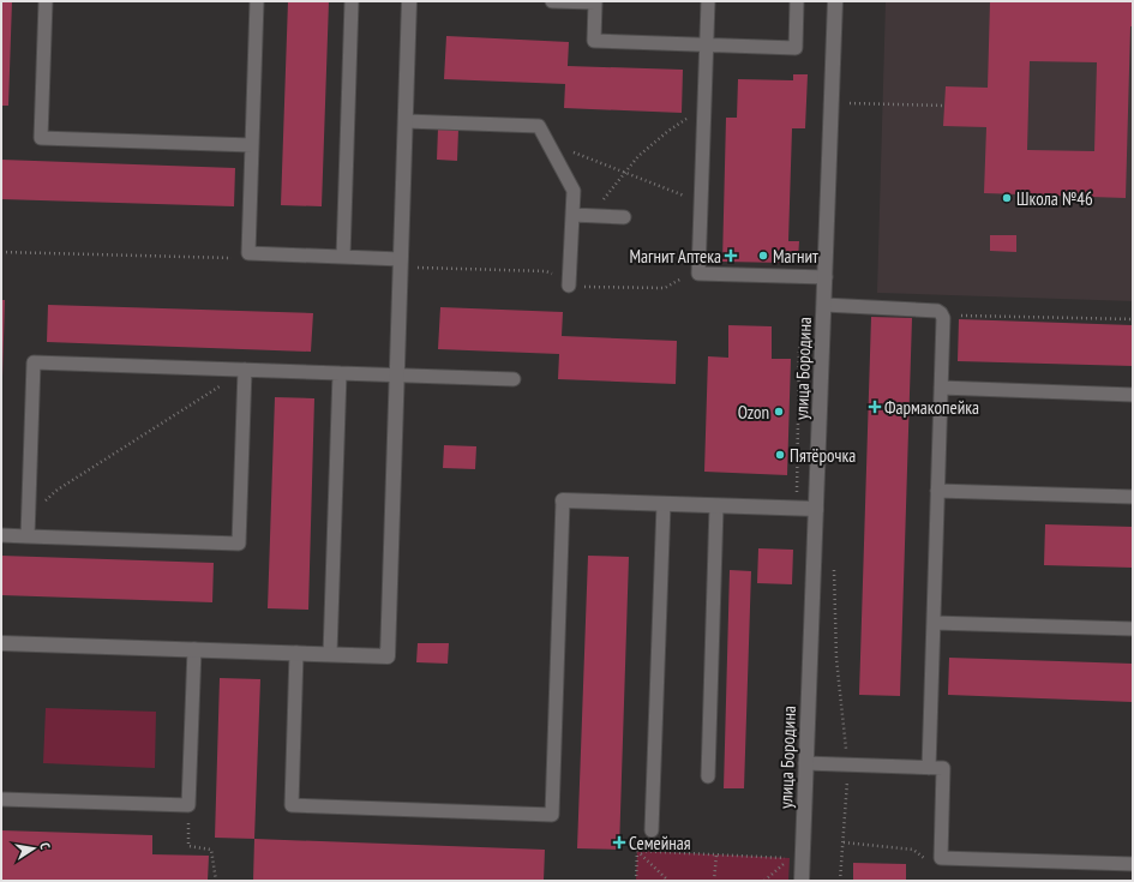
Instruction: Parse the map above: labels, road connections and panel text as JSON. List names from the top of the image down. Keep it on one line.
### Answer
{"streets":{"street":["улица Бородина"]},"places":{"other":["Школа №46","Магнит","Ozon","Пятёрочка"],"health":["Магнит Аптека","Фармакопейка","Семейная"]},"north":"right"}
